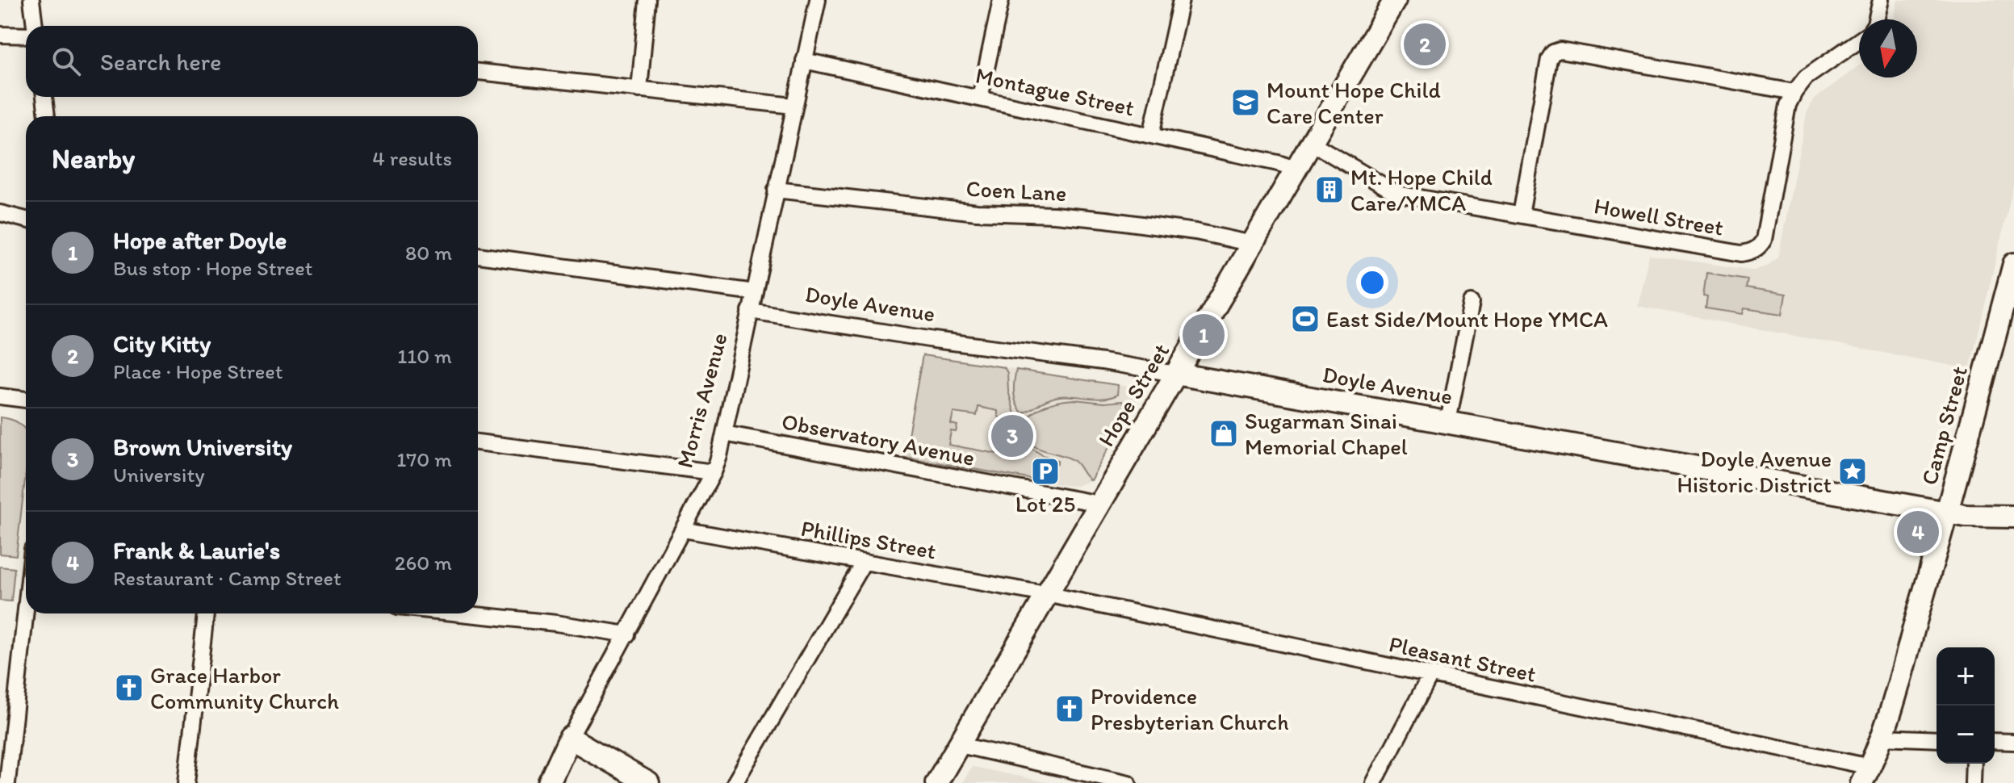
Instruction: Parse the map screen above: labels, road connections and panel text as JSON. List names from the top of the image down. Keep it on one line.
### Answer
{"streets":{"street":["Montague Street","Coen Lane","Howell Street","Doyle Avenue","Hope Street","Morris Avenue","Camp Street","Observatory Avenue","Phillips Street","Pleasant Street"]},"crossings":[["Montague Street","Hope Street"],["Montague Street","Morris Avenue"],["Coen Lane","Hope Street"],["Coen Lane","Morris Avenue"],["Howell Street","Hope Street"],["Doyle Avenue","Hope Street"],["Doyle Avenue","Morris Avenue"],["Doyle Avenue","Camp Street"],["Hope Street","Observatory Avenue"],["Hope Street","Phillips Street"],["Hope Street","Pleasant Street"],["Morris Avenue","Observatory Avenue"],["Morris Avenue","Phillips Street"],["Camp Street","Pleasant Street"],["Phillips Street","Pleasant Street"]],"places":{"school or university":["Mount Hope Child Care Center"],"building":["Mt. Hope Child Care/YMCA"],"sports":["East Side/Mount Hope YMCA"],"shop":["Sugarman Sinai Memorial Chapel"],"parking":["Lot 25"],"place":["Doyle Avenue Historic District"],"church":["Grace Harbor Community Church","Providence Presbyterian Church"]},"north":"bottom","page":{"pins":["2","1","3","4"],"search":"Search here","heading":["Nearby","4 results"],"list":[{"mark":"1","name":"Hope after Doyle","note":"Bus stop · Hope Street","value":"80 m"},{"mark":"2","name":"City Kitty","note":"Place · Hope Street","value":"110 m"},{"mark":"3","name":"Brown University","note":"University","value":"170 m"},{"mark":"4","name":"Frank & Laurie's","note":"Restaurant · Camp Street","value":"260 m"}],"map_buttons":["+","−"]}}
